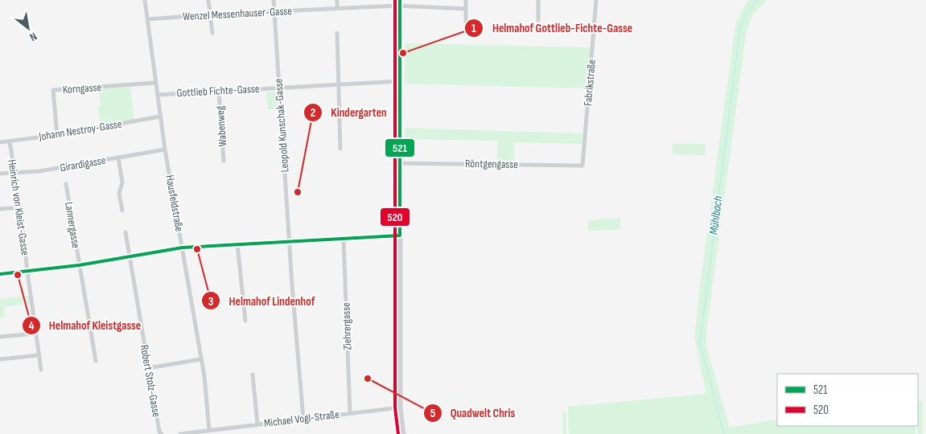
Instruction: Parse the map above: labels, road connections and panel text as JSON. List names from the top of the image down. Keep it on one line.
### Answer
{"streets":{"street":["Wenzel Messenhauser-Gasse","Fabrikstraße","Korngasse","Gottlieb Fichte-Gasse","Leopold Kunschak-Gasse","Wabenweg","Johann Nestroy-Gasse","Girardigasse","Röntgengasse","Hausfeldstraße","Heinrich von Kleist-Gasse","Lannergasse","Ziehrergasse","Robert Stolz-Gasse","Michael Vogl-Straße"]},"crossings":[["Wenzel Messenhauser-Gasse","Leopold Kunschak-Gasse"],["Wenzel Messenhauser-Gasse","Hausfeldstraße"],["Fabrikstraße","Röntgengasse"],["Korngasse","Johann Nestroy-Gasse"],["Korngasse","Hausfeldstraße"],["Gottlieb Fichte-Gasse","Leopold Kunschak-Gasse"],["Gottlieb Fichte-Gasse","Wabenweg"],["Gottlieb Fichte-Gasse","Hausfeldstraße"],["Leopold Kunschak-Gasse","Michael Vogl-Straße"],["Johann Nestroy-Gasse","Hausfeldstraße"],["Johann Nestroy-Gasse","Heinrich von Kleist-Gasse"],["Girardigasse","Hausfeldstraße"],["Girardigasse","Heinrich von Kleist-Gasse"],["Hausfeldstraße","Michael Vogl-Straße"],["Ziehrergasse","Michael Vogl-Straße"]],"water":["Mühlbach"],"places":["Helmahof Gottlieb-Fichte-Gasse","Kindergarten","Helmahof Lindenhof","Helmahof Kleistgasse","Quadwelt Chris"],"lines":["transit line 521","transit line 520"],"legend":["521","520"],"north":"bottom right"}
